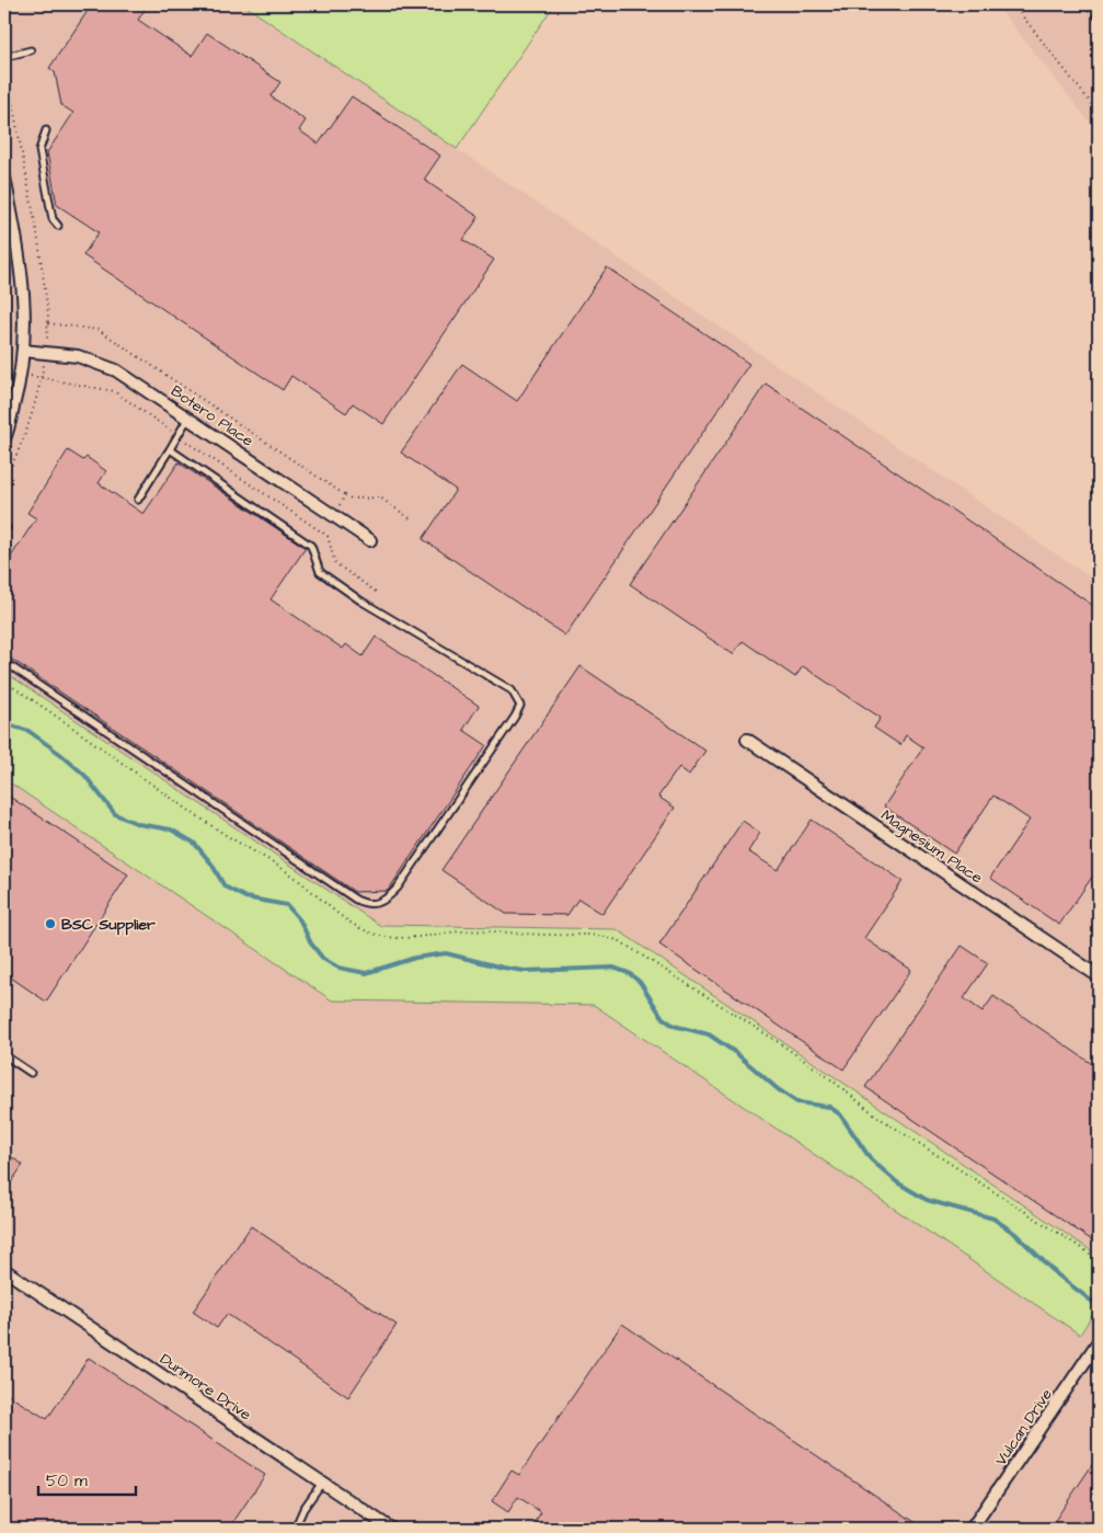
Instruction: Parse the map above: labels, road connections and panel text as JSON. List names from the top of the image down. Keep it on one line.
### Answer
{"streets":{"street":["Botero Place","Magnesium Place","Dunmore Drive","Vulcan Drive"]},"places":["BSC Supplier"],"scale_bar":"50 m"}
